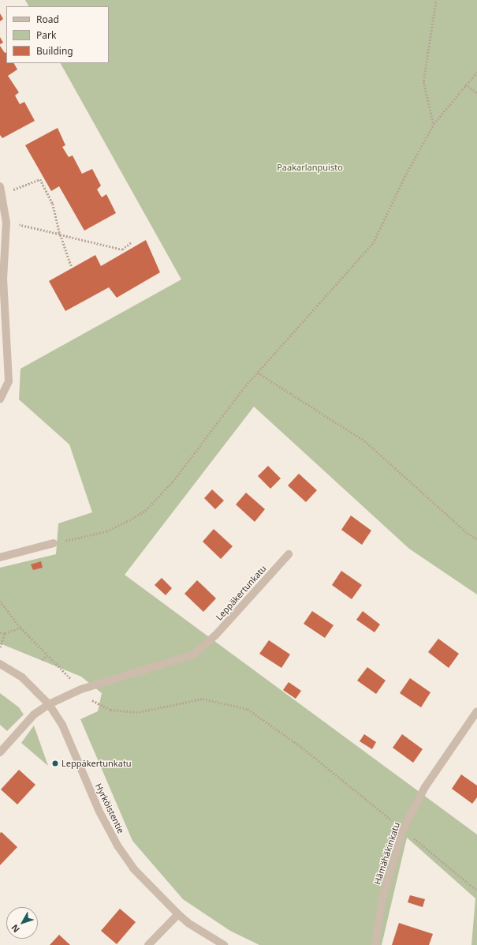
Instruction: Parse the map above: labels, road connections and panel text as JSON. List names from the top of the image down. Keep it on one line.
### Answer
{"streets":{"street":["Leppäkertunkatu","Hyrköistentie","Hämähäkinkatu"]},"crossings":[["Leppäkertunkatu","Hyrköistentie"]],"parks":["Paakarlanpuisto"],"places":["Leppäkertunkatu"],"legend":["Road","Park","Building"],"north":"bottom left"}
